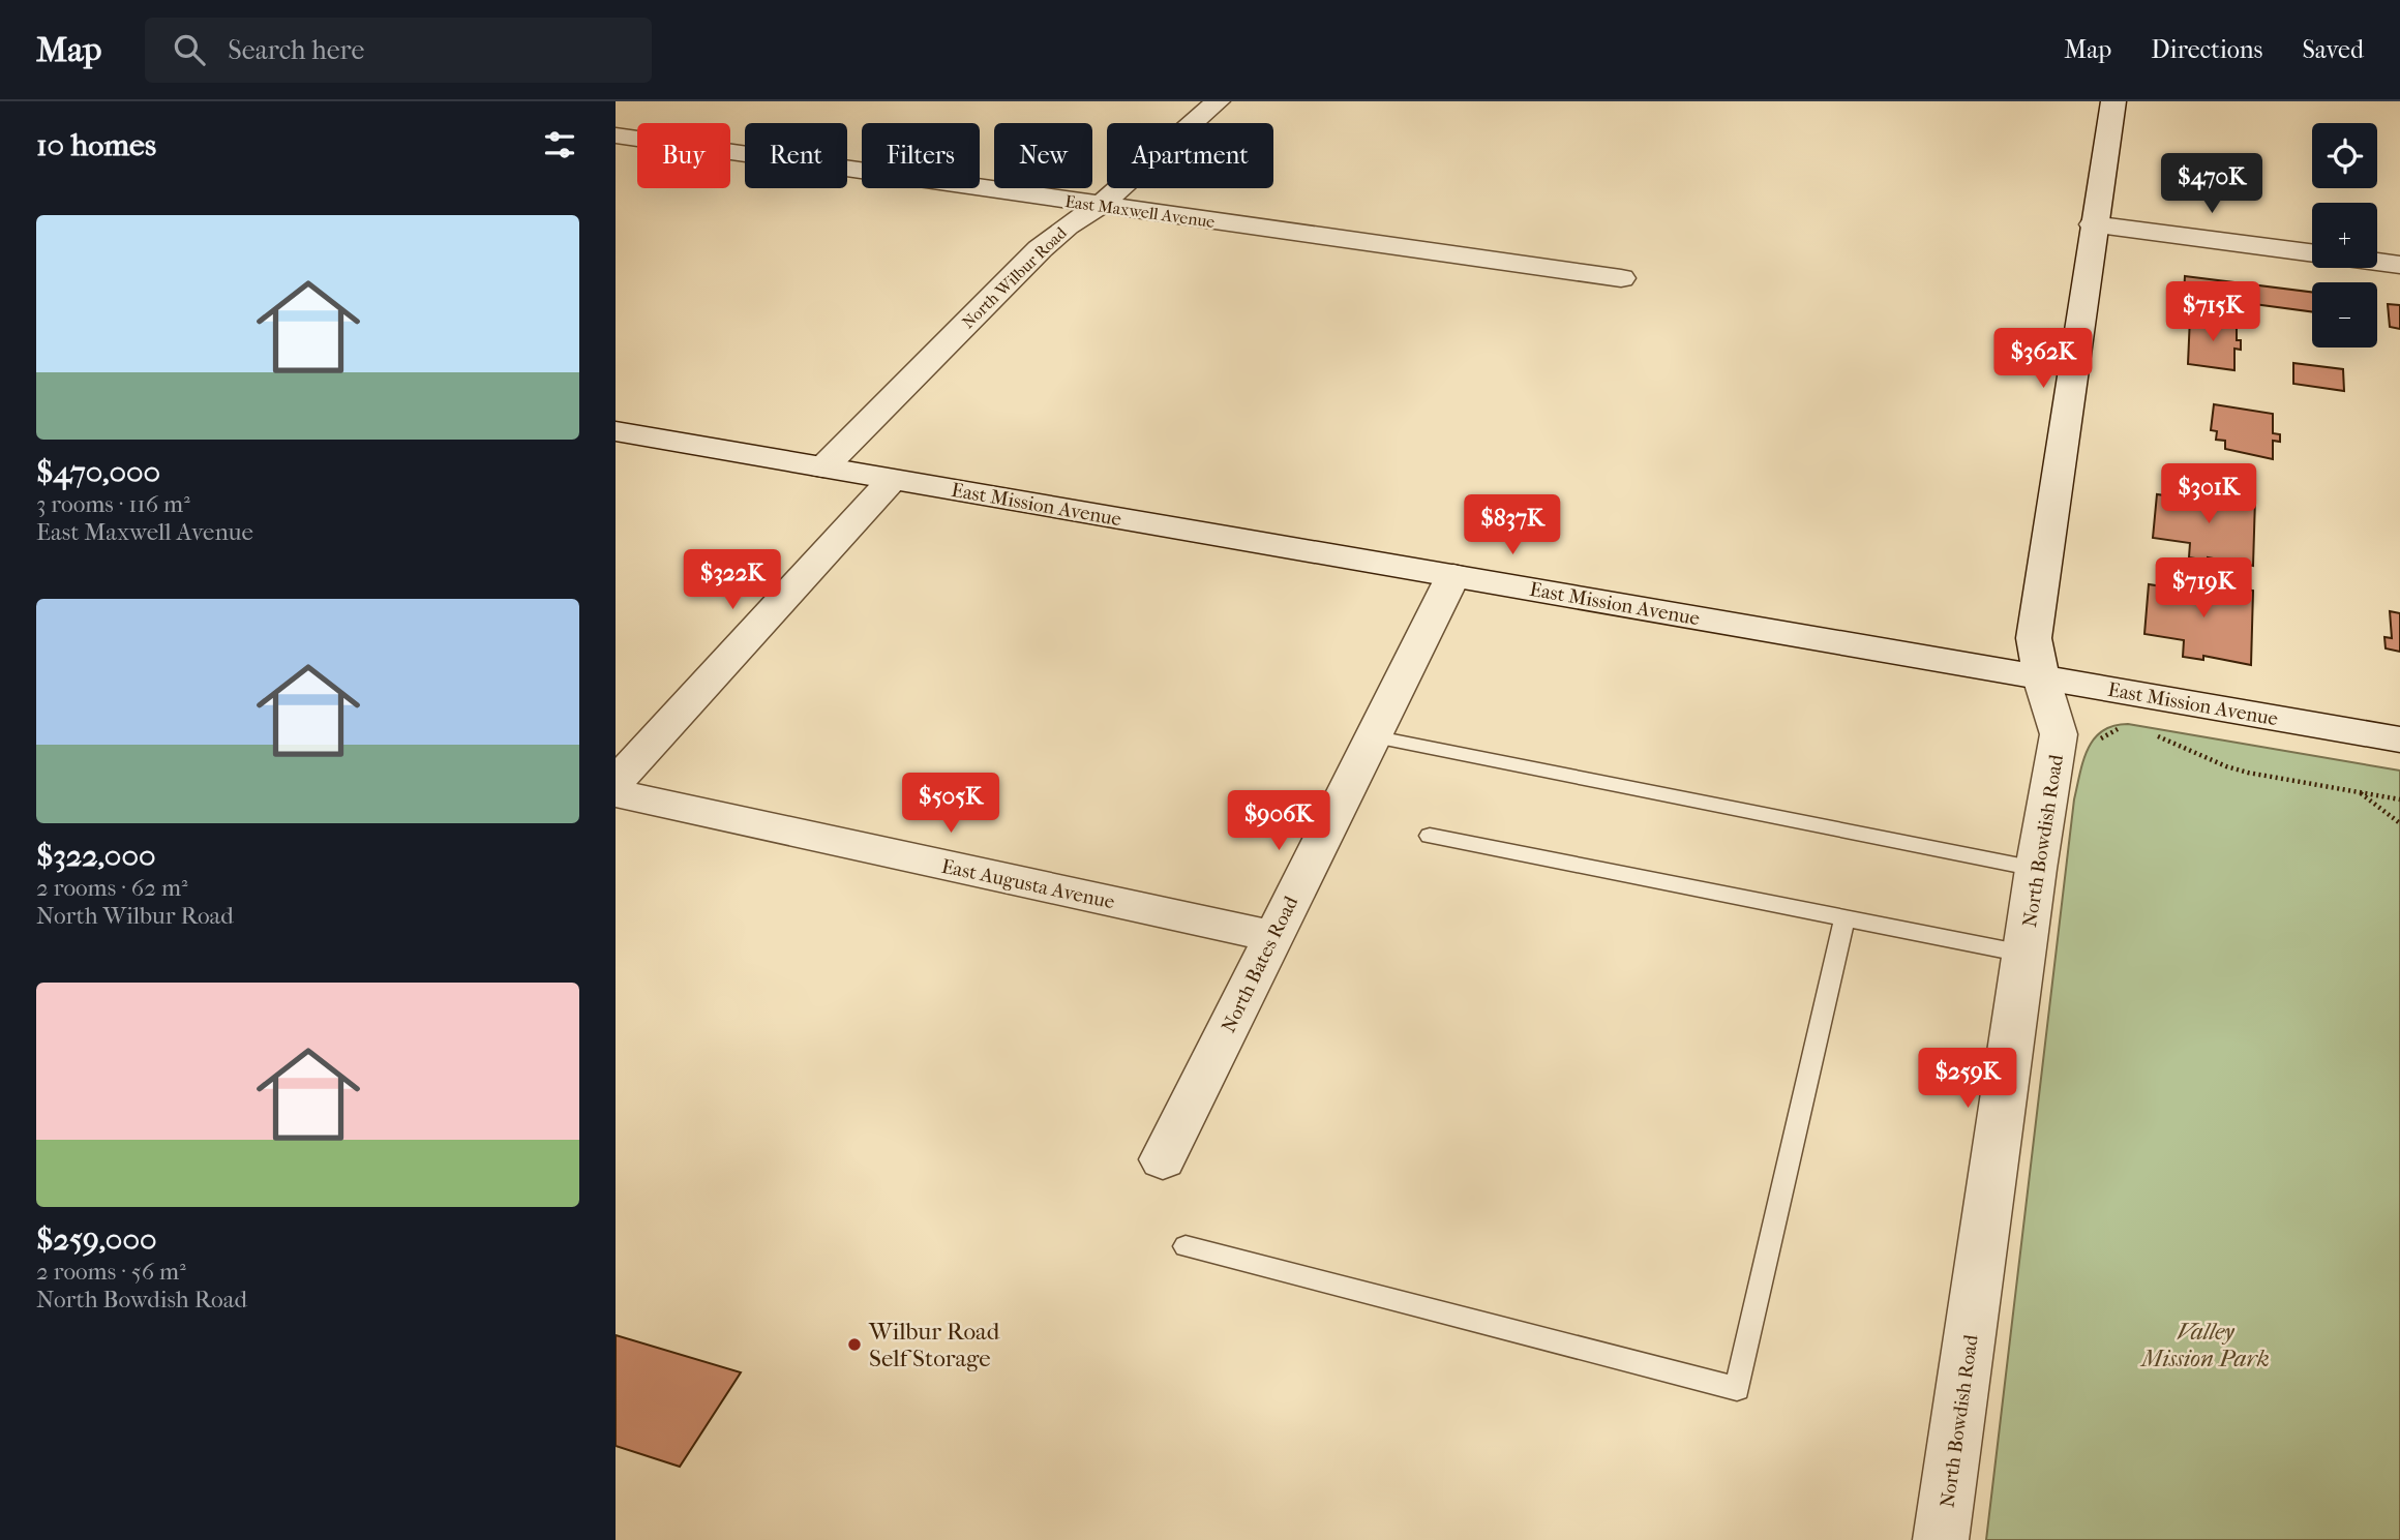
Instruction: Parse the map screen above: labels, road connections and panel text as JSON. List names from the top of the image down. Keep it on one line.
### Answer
{"streets":{"street":["East Maxwell Avenue","North Wilbur Road","East Mission Avenue","North Bowdish Road","East Augusta Avenue","North Bates Road"]},"crossings":[["East Maxwell Avenue","North Wilbur Road"],["North Wilbur Road","East Mission Avenue"],["East Mission Avenue","North Bowdish Road"],["East Mission Avenue","North Bates Road"],["East Augusta Avenue","North Bates Road"]],"parks":["Valley Mission Park"],"places":["Wilbur Road Self Storage"],"page":{"header":"Map","search":"Search here","nav":["Map","Directions","Saved"],"heading":"10 homes","map_buttons":["+","−"],"chip":["Buy","Rent","Filters","New","Apartment"],"price":["$470K","$715K","$362K","$301K","$837K","$322K","$719K","$505K","$906K","$259K"],"list":[{"name":"$470,000","note":"3 rooms · 116 m² · East Maxwell Avenue"},{"name":"$322,000","note":"2 rooms · 62 m² · North Wilbur Road"},{"name":"$259,000","note":"2 rooms · 56 m² · North Bowdish Road"}]}}
